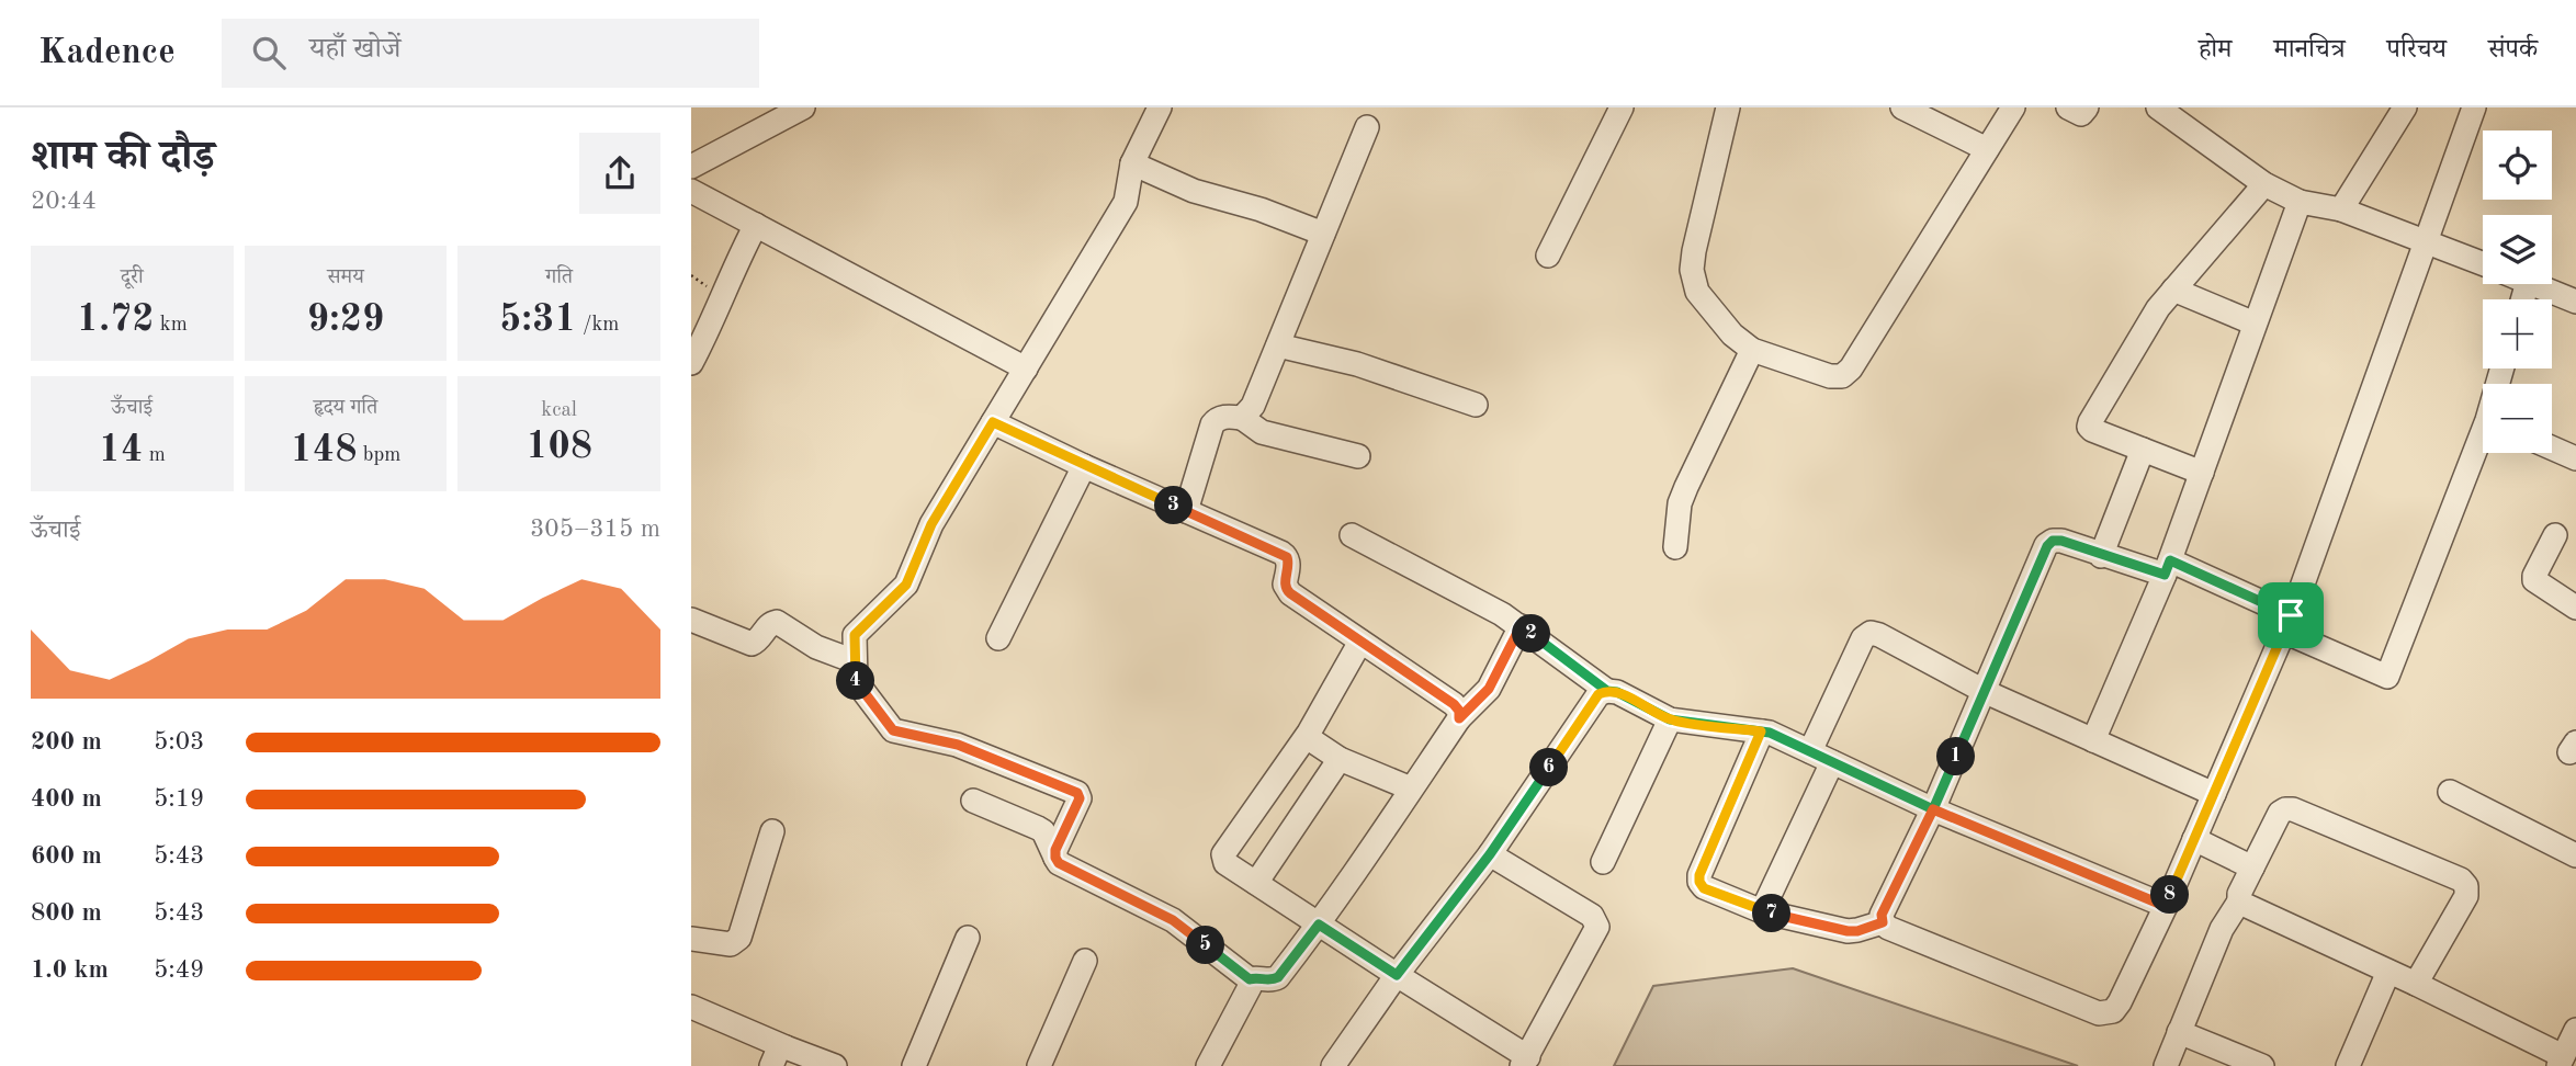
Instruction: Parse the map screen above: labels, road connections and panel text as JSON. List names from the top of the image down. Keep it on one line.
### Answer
{"page":{"header":"Kadence","search":"यहाँ खोजें","nav":["होम","मानचित्र","परिचय","संपर्क"],"heading":["शाम की दौड़","20:44"],"map_buttons":["+","−"],"stats":[["दूरी","1.72 km"],["समय","9:29"],["गति","5:31 /km"],["ऊँचाई","14 m"],["हृदय गति","148 bpm"],["kcal","108"]],"pins":["3","2","4","1","6","8","7","5"],"chart":["ऊँचाई","305–315 m"],"list":[{"name":"200 m","note":"5:03"},{"name":"400 m","note":"5:19"},{"name":"600 m","note":"5:43"},{"name":"800 m","note":"5:43"},{"name":"1.0 km","note":"5:49"}]}}
